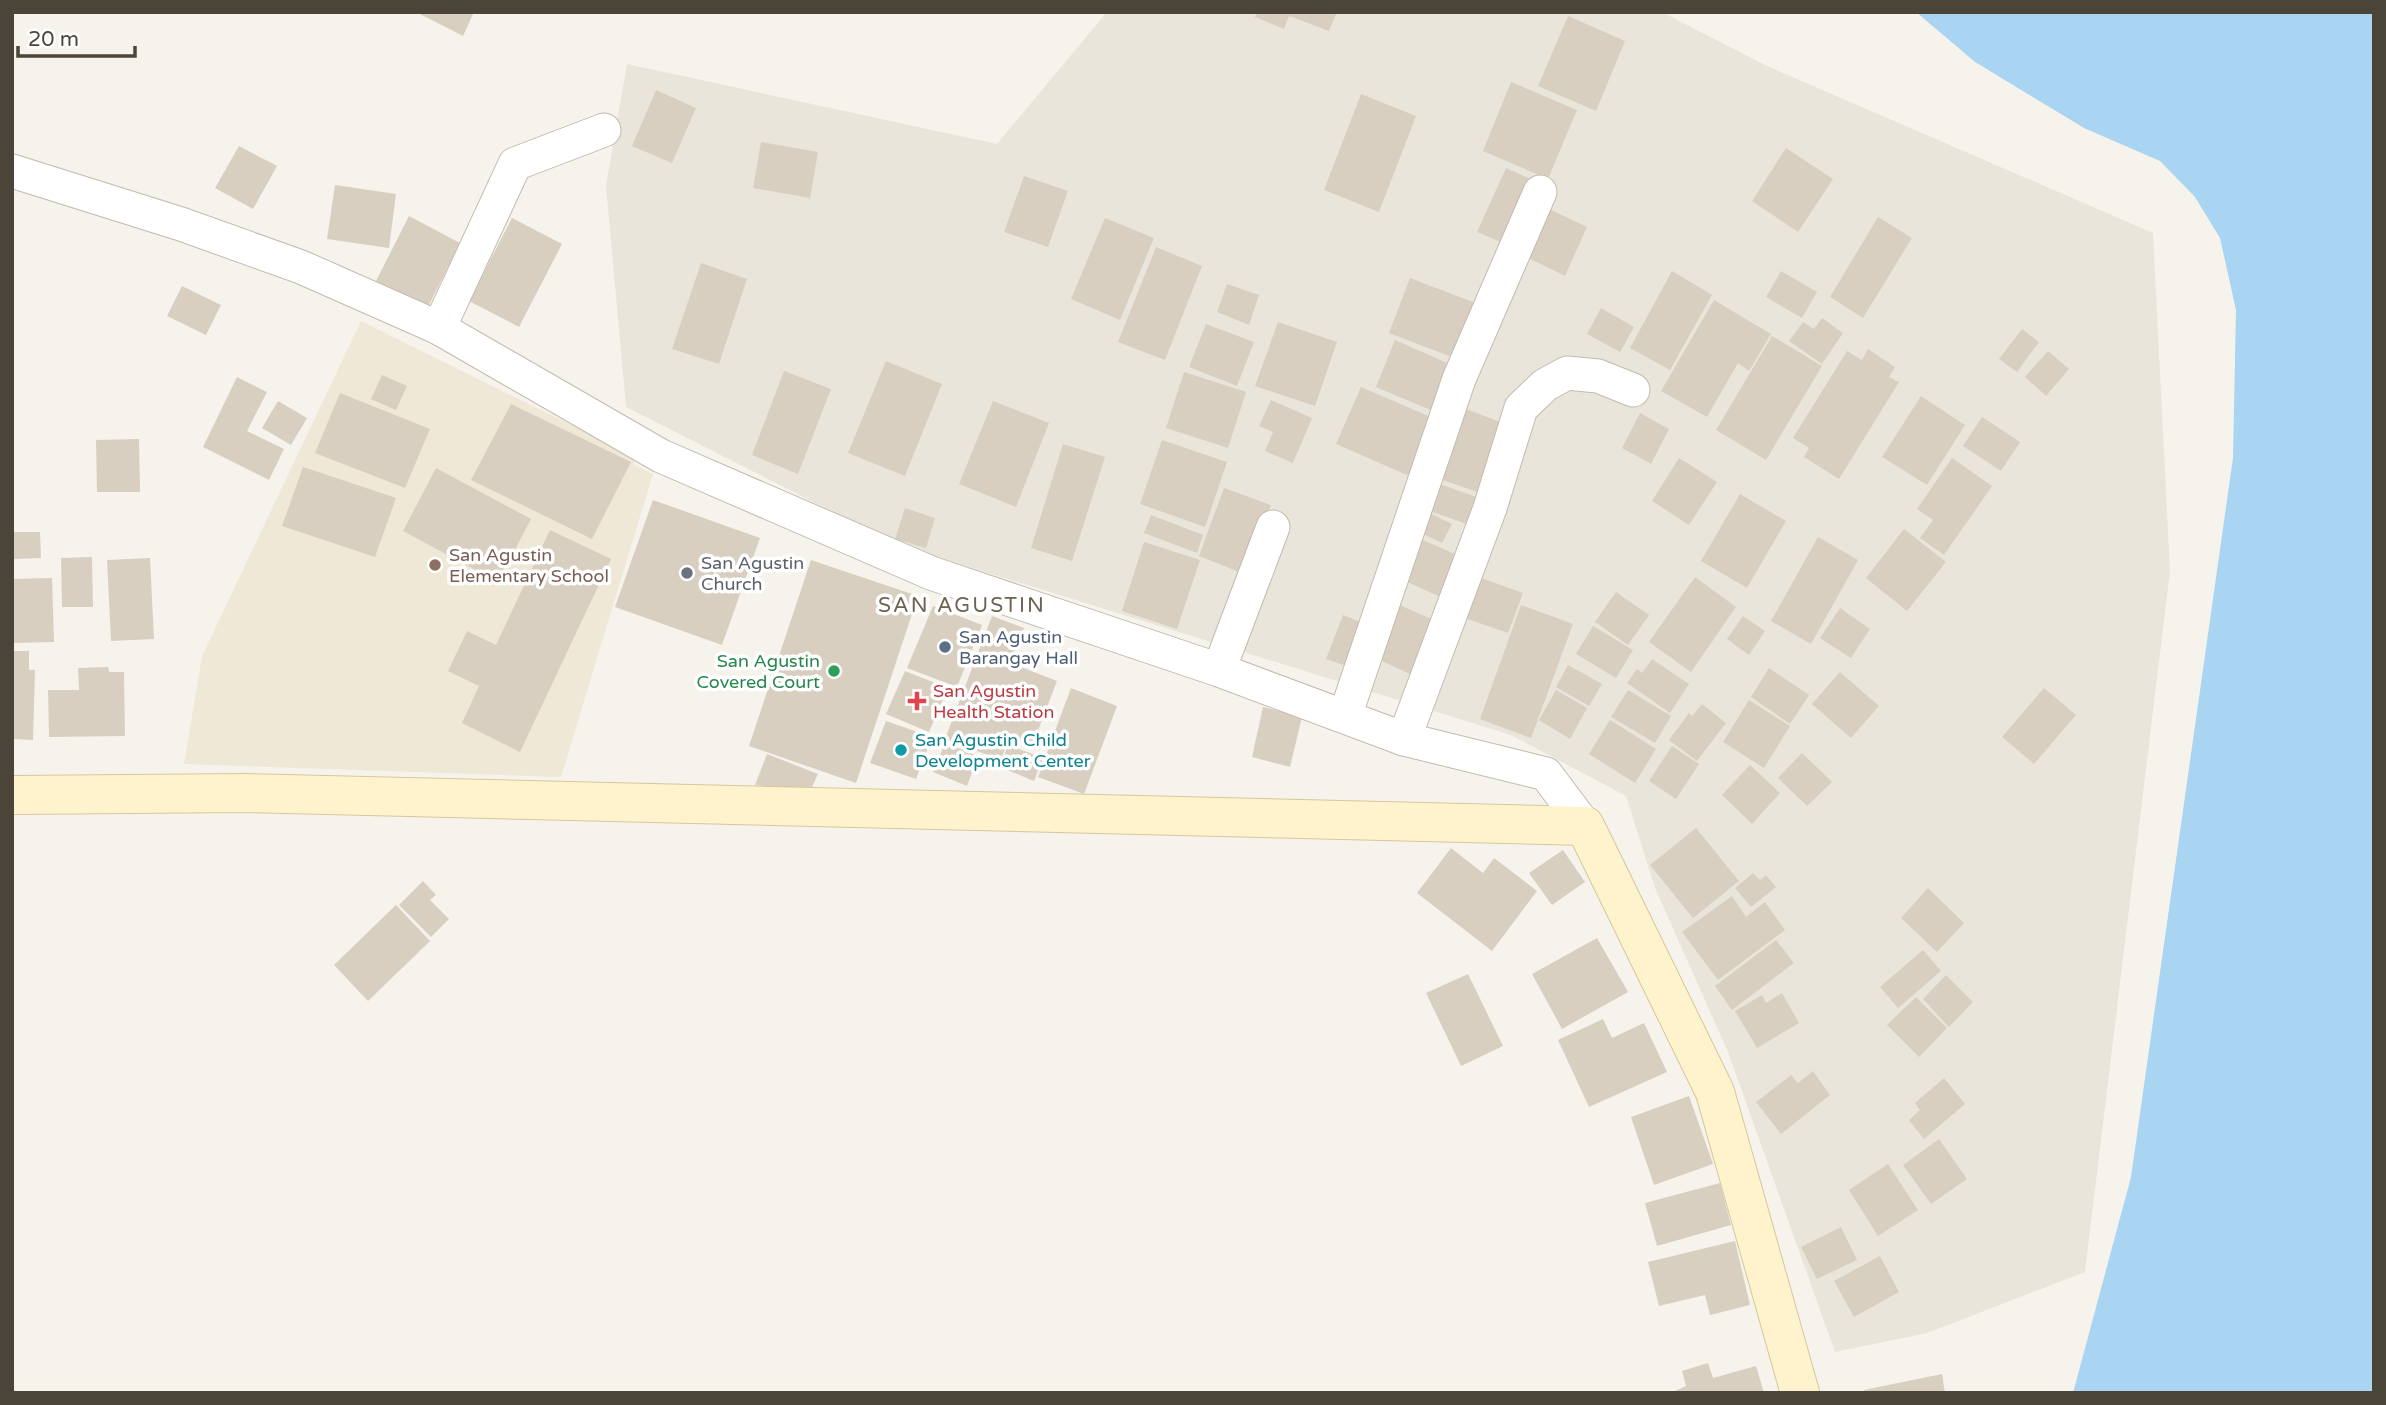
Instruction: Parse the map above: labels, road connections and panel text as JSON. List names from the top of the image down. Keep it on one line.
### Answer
{"districts":["SAN AGUSTIN"],"places":{"other":["San Agustin Elementary School","San Agustin Church","San Agustin Barangay Hall","San Agustin Covered Court","San Agustin Child Development Center"],"health":["San Agustin Health Station"]},"scale_bar":"20 m"}
